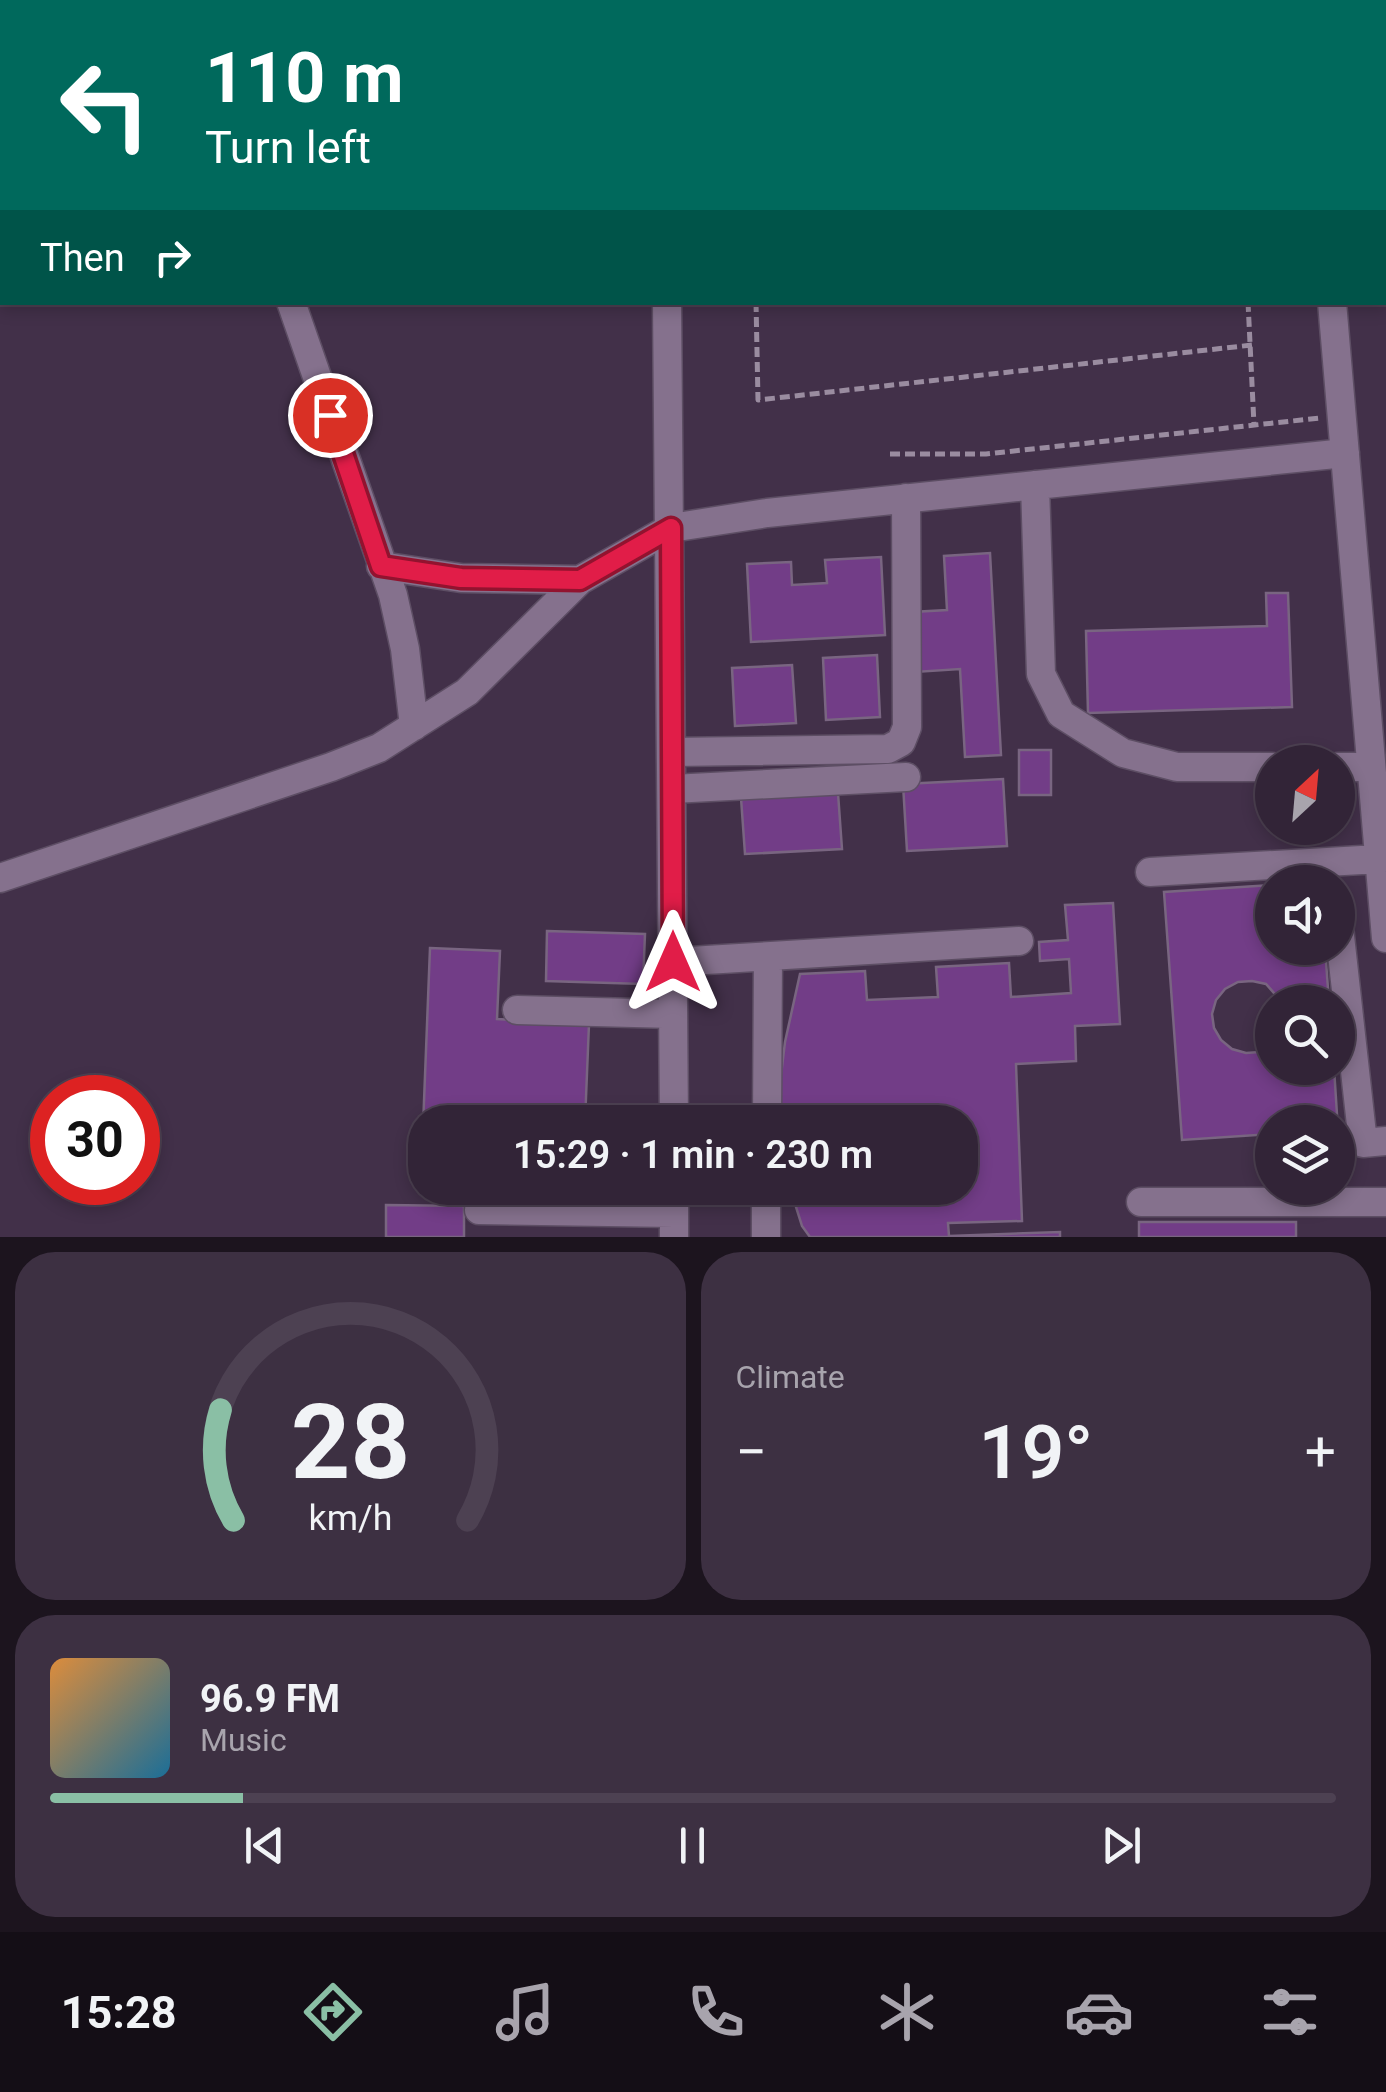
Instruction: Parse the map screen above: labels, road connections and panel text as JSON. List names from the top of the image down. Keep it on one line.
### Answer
{"north":"top right","page":{"turn":["110 m","Turn left"],"then":"Then","limit":"30","trip":"15:29 · 1 min · 230 m","tile":"Climate","heat":["−","19°","+"],"song":["96.9 FM","Music"],"tabs":"15:28","gauge":["28","km/h"]}}
